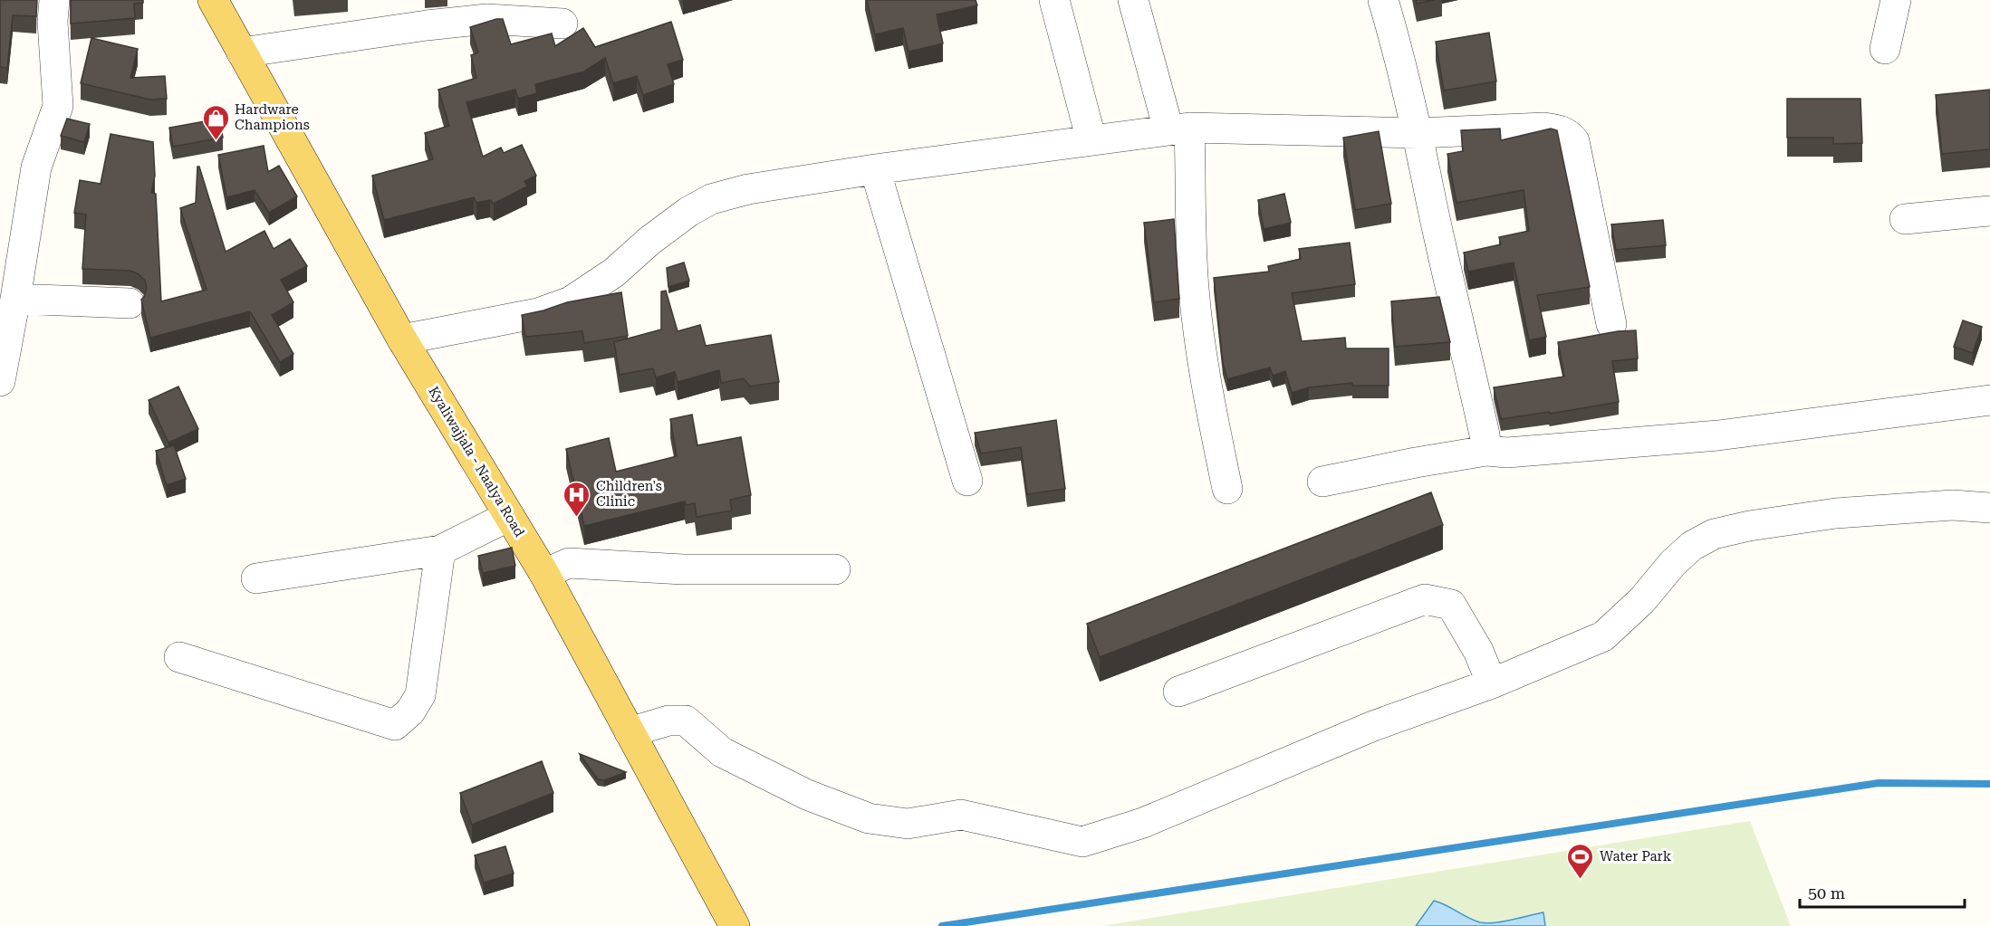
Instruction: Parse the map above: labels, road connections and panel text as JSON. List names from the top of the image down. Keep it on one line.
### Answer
{"streets":{"main road":["Kyaliwajjala - Naalya Road"]},"places":{"shop":["Hardware Champions"],"hospital":["Children's Clinic"],"sports":["Water Park"]},"scale_bar":"50 m"}
